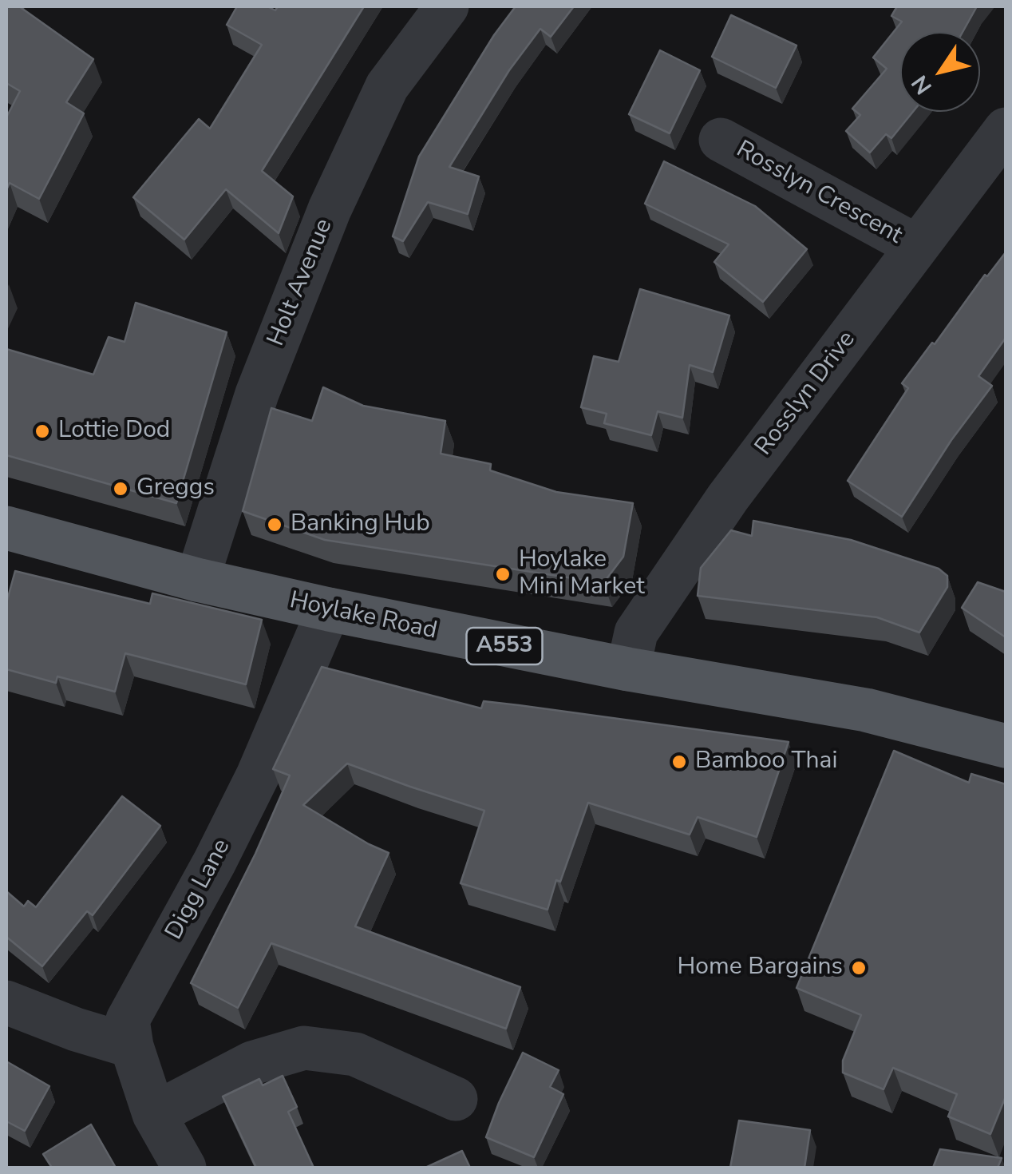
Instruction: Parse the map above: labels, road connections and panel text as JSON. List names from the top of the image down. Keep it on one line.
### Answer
{"streets":{"main road":["Hoylake Road","A553"],"street":["Rosslyn Crescent","Holt Avenue","Rosslyn Drive","Digg Lane"]},"crossings":[["Rosslyn Crescent","Rosslyn Drive"],["Holt Avenue","Hoylake Road"],["Rosslyn Drive","Hoylake Road"],["Hoylake Road","Digg Lane"]],"places":["Lottie Dod","Greggs","Banking Hub","Hoylake Mini Market","Bamboo Thai","Home Bargains"],"north":"bottom left"}
